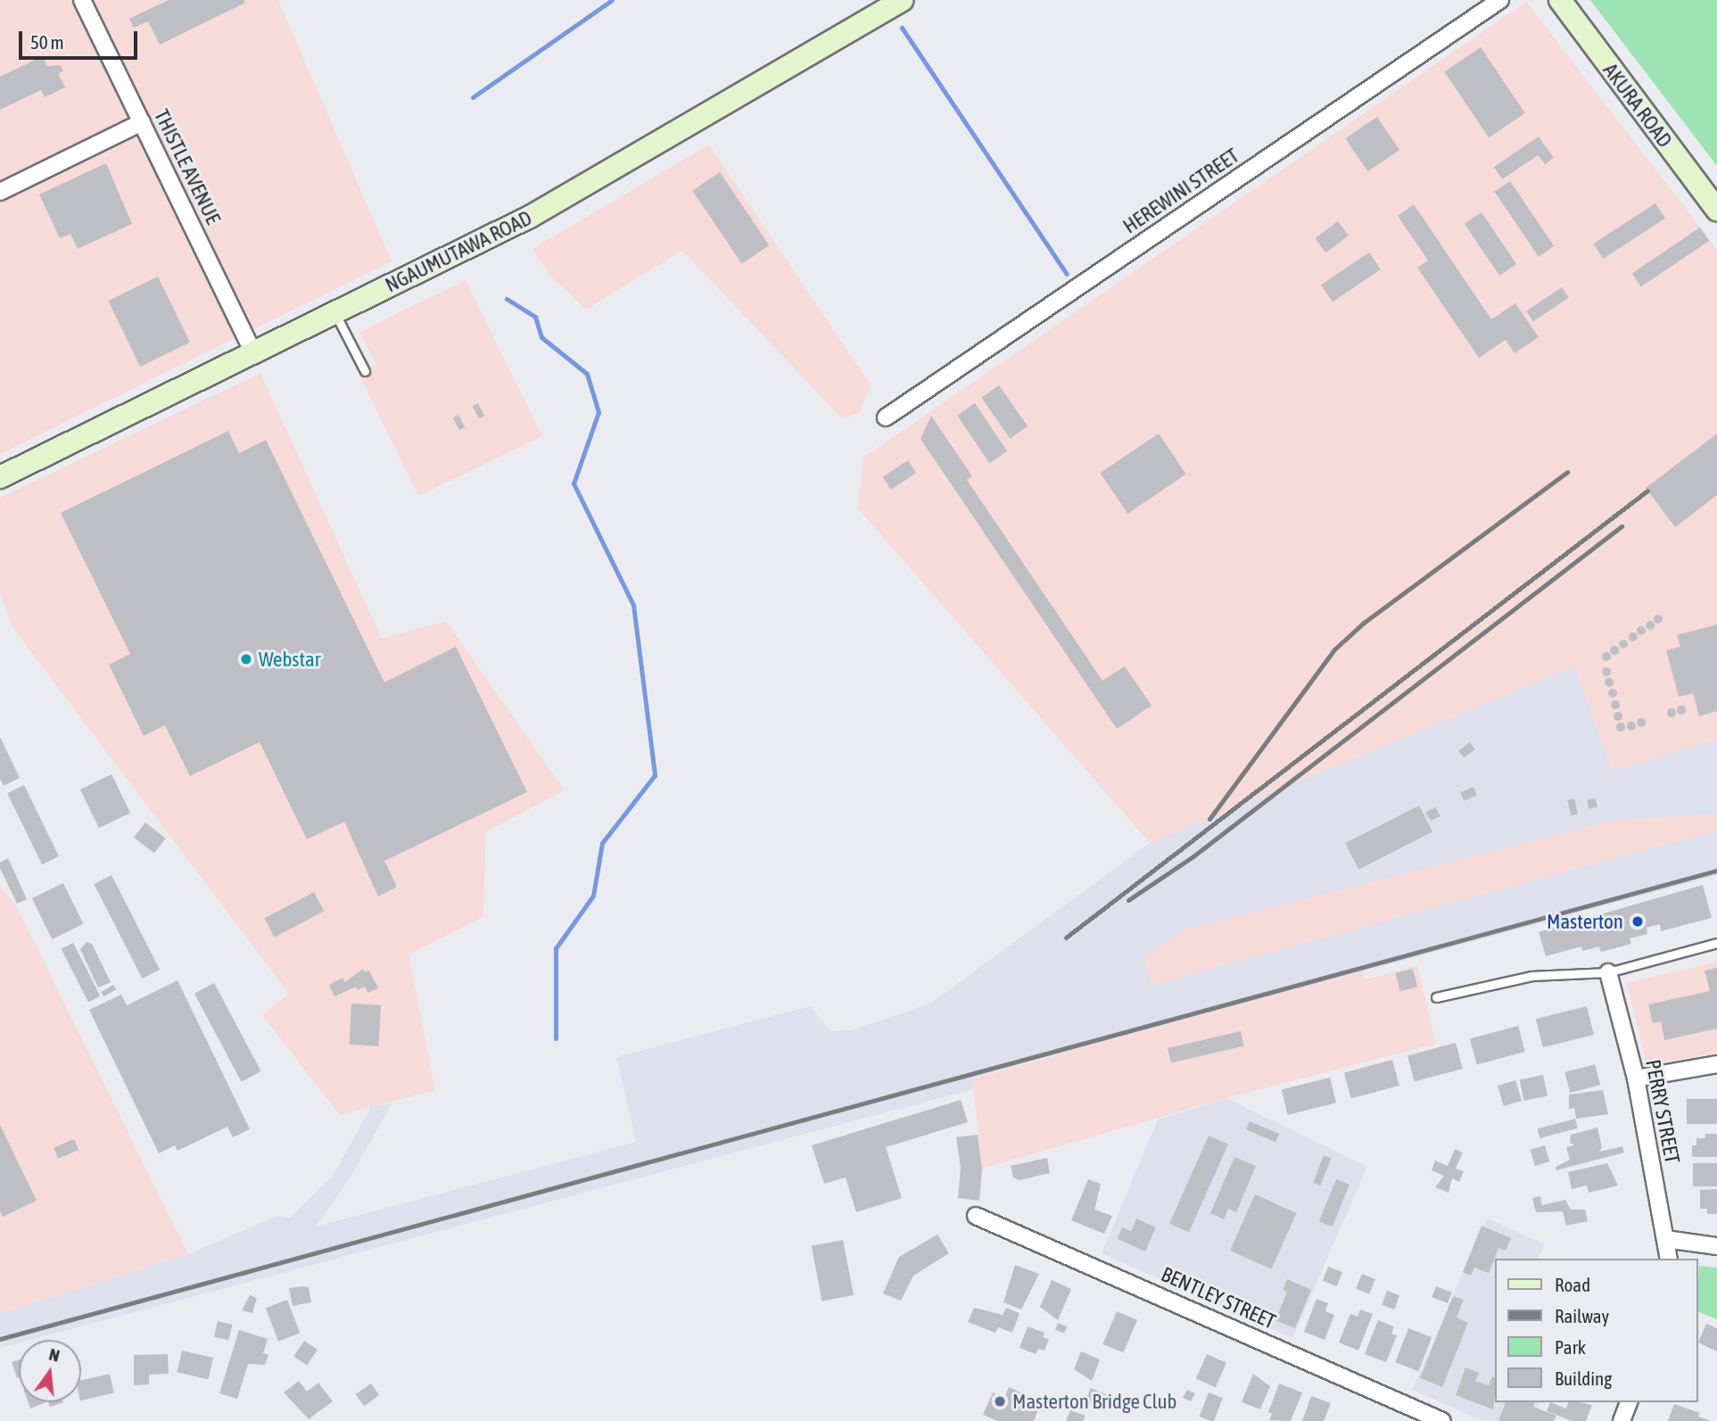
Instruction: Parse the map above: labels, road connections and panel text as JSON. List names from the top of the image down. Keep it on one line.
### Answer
{"streets":{"main road":["AKURA ROAD","NGAUMUTAWA ROAD"],"street":["THISTLE AVENUE","HEREWINI STREET","PERRY STREET","BENTLEY STREET"]},"crossings":[["THISTLE AVENUE","NGAUMUTAWA ROAD"]],"places":["Webstar","Masterton","Masterton Bridge Club"],"legend":["Road","Railway","Park","Building"],"scale_bar":"50 m","north":"top"}
